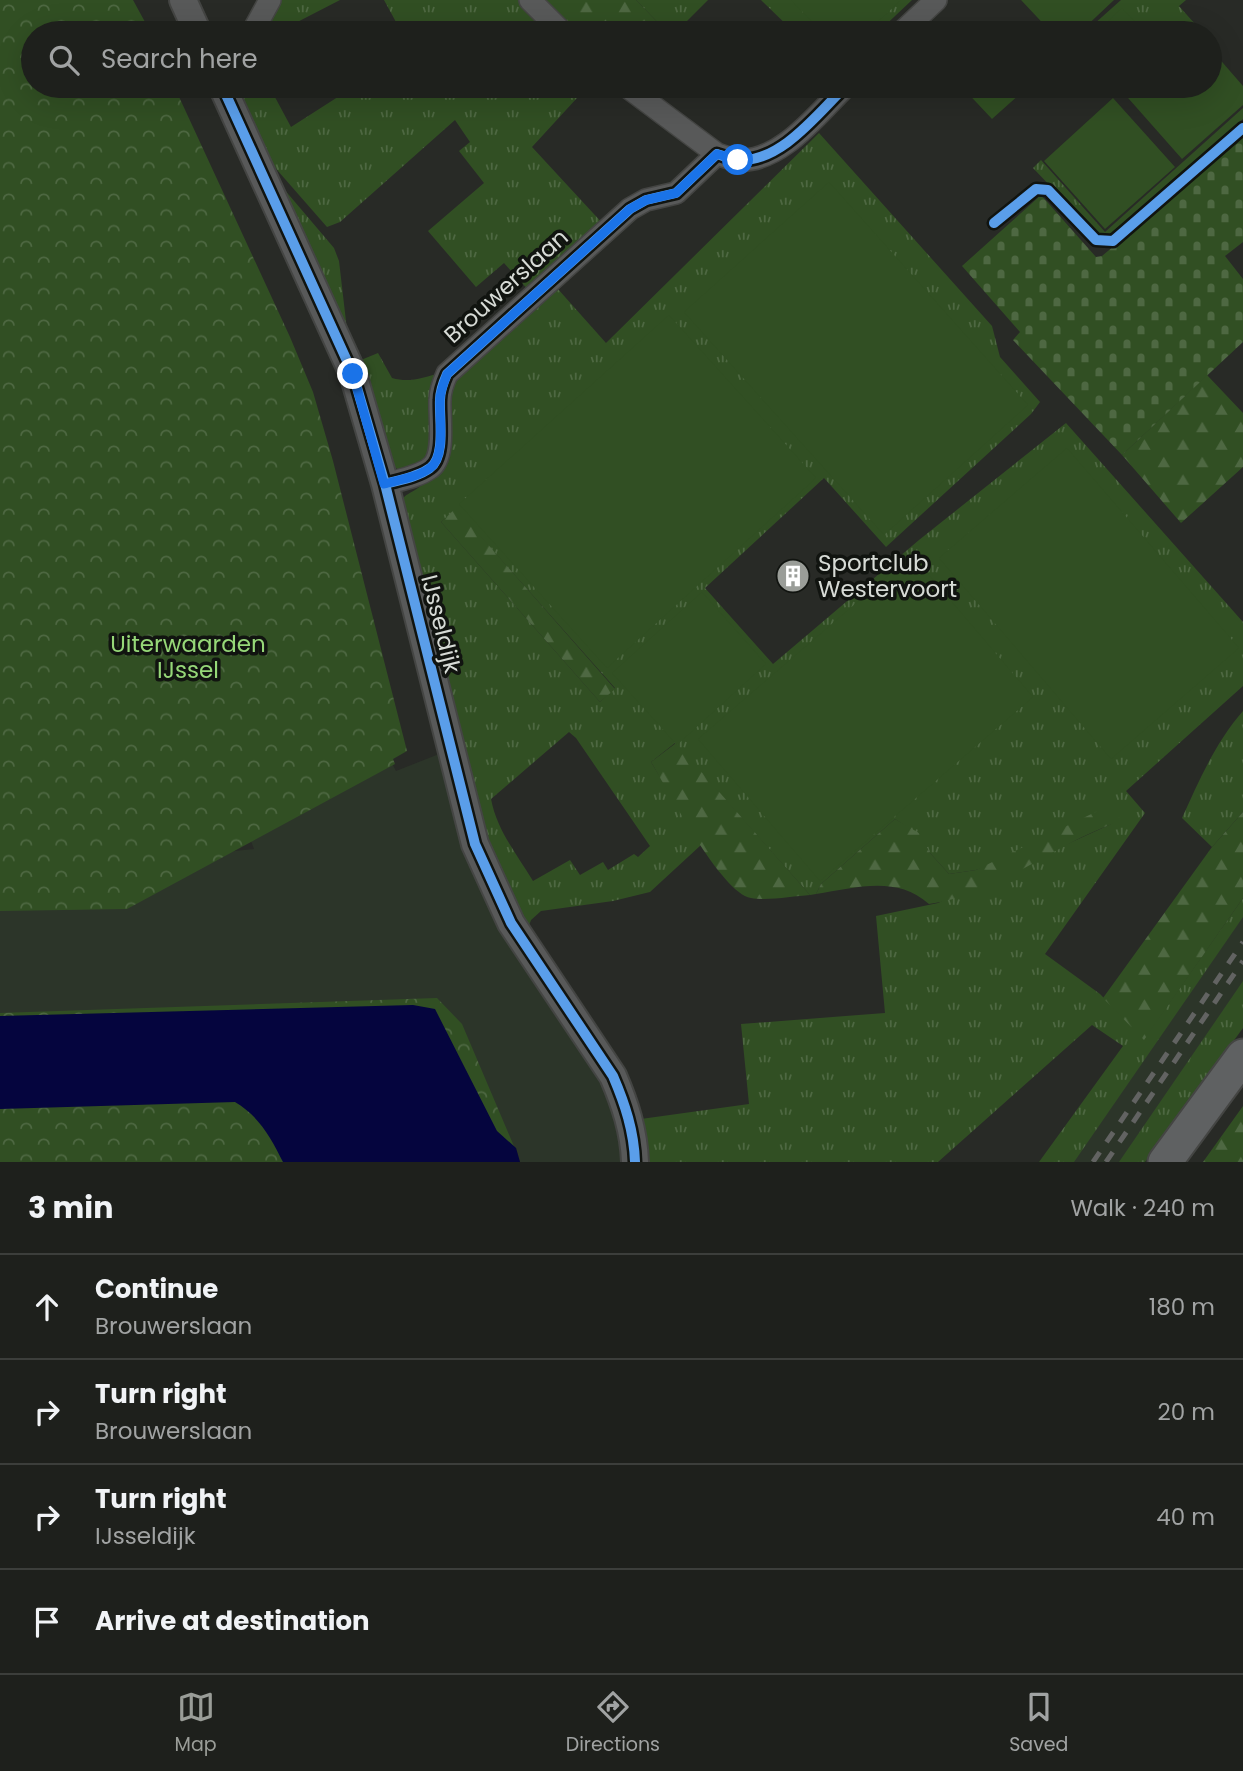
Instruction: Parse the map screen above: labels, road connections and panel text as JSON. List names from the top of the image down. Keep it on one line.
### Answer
{"streets":{"street":["Brouwerslaan","IJsseldijk"]},"crossings":[["Brouwerslaan","IJsseldijk"]],"parks":["Uiterwaarden IJssel"],"places":{"building":["Sportclub Westervoort"]},"page":{"search":"Search here","heading":["3 min","Walk · 240 m"],"list":[["Continue","Brouwerslaan","180 m"],["Turn right","Brouwerslaan","20 m"],["Turn right","IJsseldijk","40 m"],"Arrive at destination"],"nav":["Map","Directions","Saved"]}}
